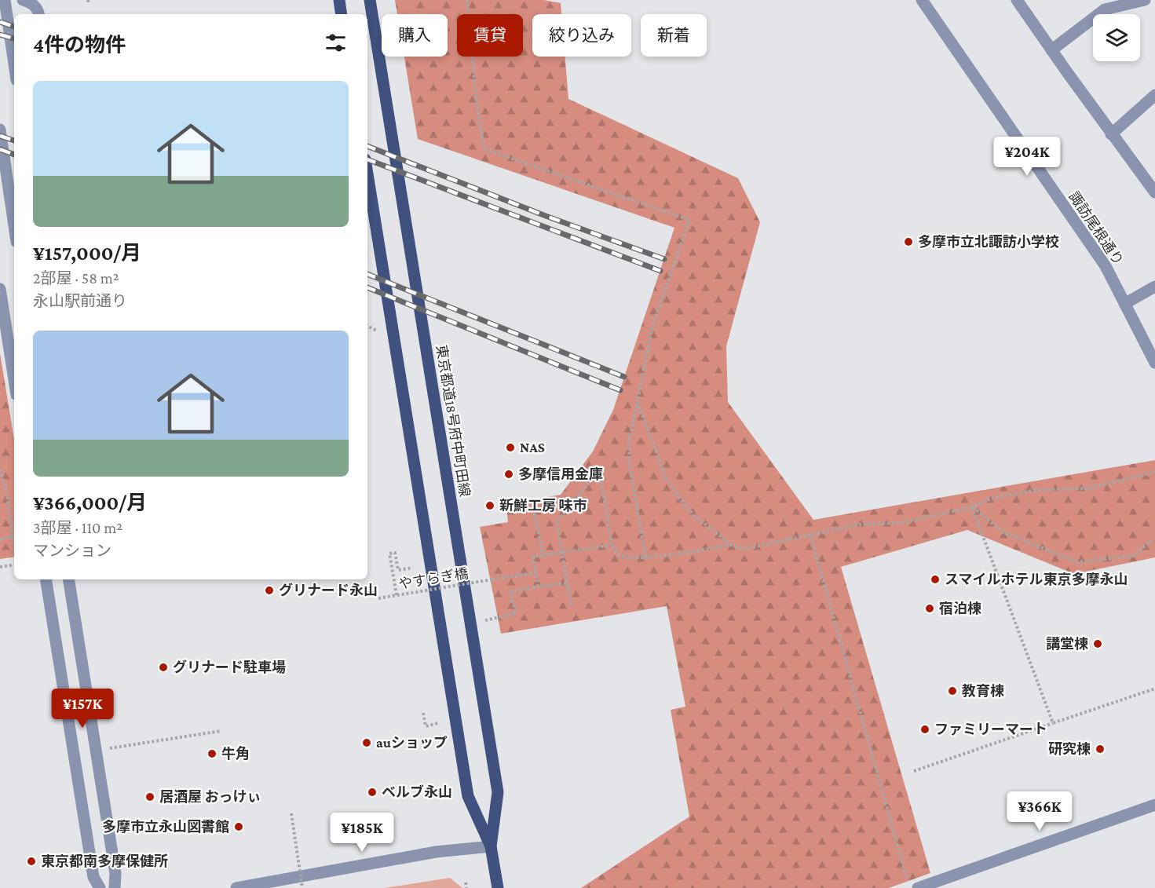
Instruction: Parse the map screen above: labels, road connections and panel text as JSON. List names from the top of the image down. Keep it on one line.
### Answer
{"streets":{"main road":["東京都道18号府中町田線"],"street":["諏訪尾根通り"],"path":["やすらぎ橋"]},"places":["多摩市立北諏訪小学校","NAS","多摩信用金庫","新鮮工房 味市","スマイルホテル東京多摩永山","グリナード永山","宿泊棟","講堂棟","グリナード駐車場","教育棟","ファミリーマート","auショップ","研究棟","牛角","ベルブ永山","居酒屋 おっけぃ","多摩市立永山図書館","東京都南多摩保健所"],"page":{"chip":["購入","賃貸","絞り込み","新着"],"heading":"4件の物件","list":[{"name":"¥157,000/月","note":"2部屋 · 58 m² · 永山駅前通り"},{"name":"¥366,000/月","note":"3部屋 · 110 m² · マンション"}],"price":["¥204K","¥157K","¥366K","¥185K"]}}
